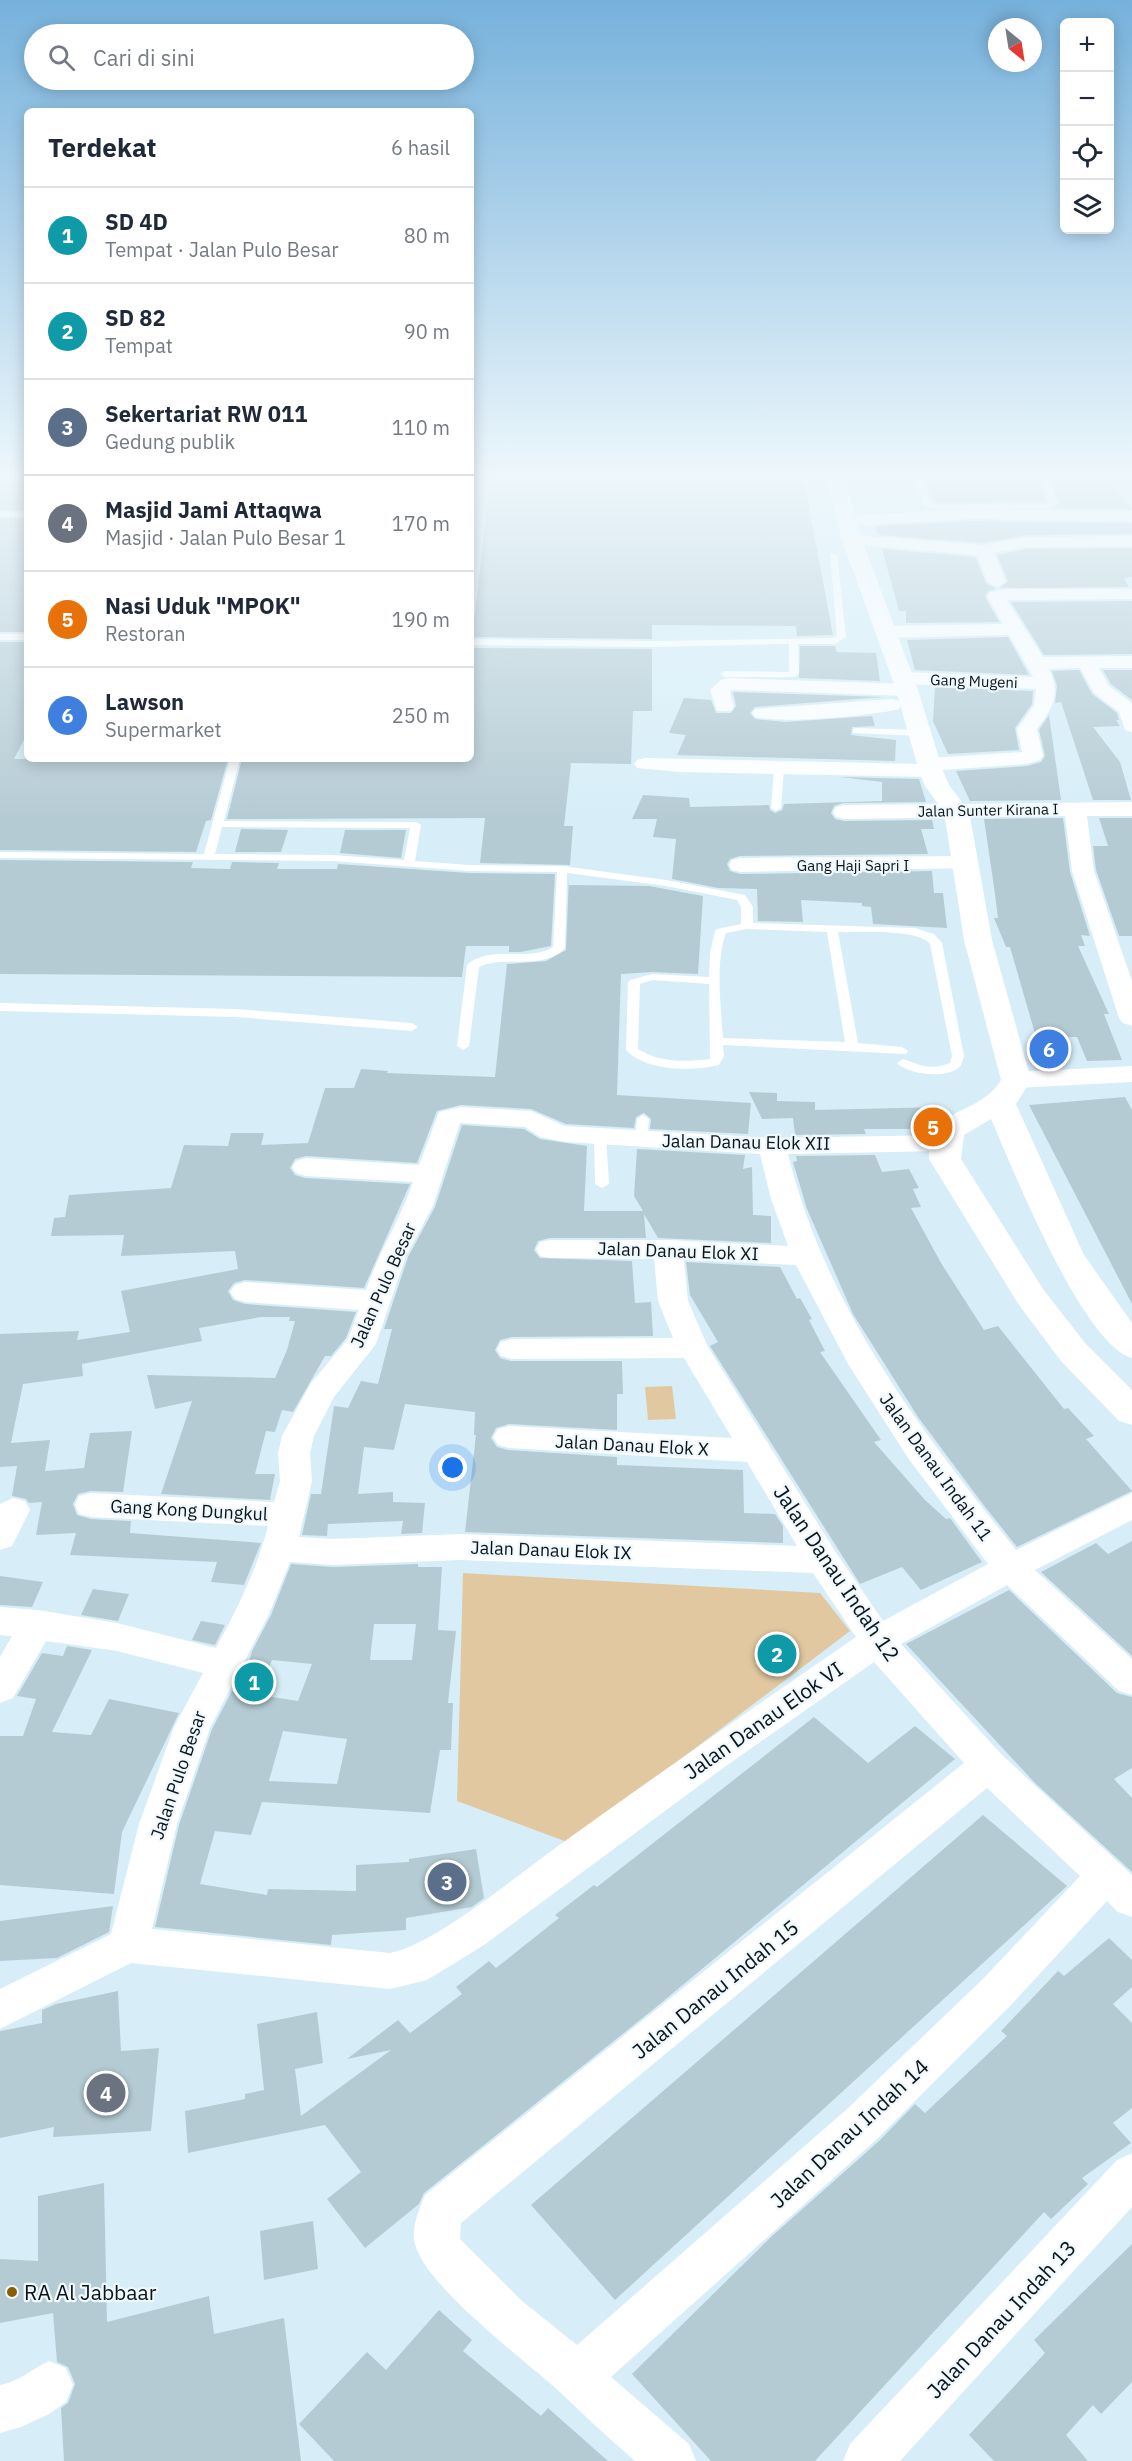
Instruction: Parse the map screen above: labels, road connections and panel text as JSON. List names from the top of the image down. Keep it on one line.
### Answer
{"streets":{"street":["Gang Mugeni","Jalan Sunter Kirana I","Gang Haji Sapri I","Jalan Danau Elok XII","Jalan Danau Elok XI","Jalan Pulo Besar","Jalan Danau Elok X","Jalan Danau Indah 11","Gang Kong Dungkul","Jalan Danau Elok IX","Jalan Danau Indah 12","Jalan Danau Elok VI","Jalan Danau Indah 15","Jalan Danau Indah 14","Jalan Danau Indah 13"]},"crossings":[["Jalan Danau Elok XII","Jalan Pulo Besar"],["Jalan Danau Elok XII","Jalan Danau Indah 11"],["Jalan Danau Elok XI","Jalan Danau Indah 11"],["Jalan Danau Elok XI","Jalan Danau Indah 12"],["Jalan Pulo Besar","Gang Kong Dungkul"],["Jalan Pulo Besar","Jalan Danau Elok IX"],["Jalan Pulo Besar","Jalan Danau Elok VI"],["Jalan Danau Elok X","Jalan Danau Indah 12"],["Jalan Danau Indah 11","Jalan Danau Elok VI"],["Jalan Danau Elok IX","Jalan Danau Indah 12"],["Jalan Danau Indah 12","Jalan Danau Elok VI"],["Jalan Danau Indah 12","Jalan Danau Indah 15"],["Jalan Danau Indah 12","Jalan Danau Indah 14"],["Jalan Danau Indah 15","Jalan Danau Indah 14"]],"places":["RA Al Jabbaar"],"north":"bottom right","page":{"map_buttons":["+","−"],"search":"Cari di sini","heading":["Terdekat","6 hasil"],"list":[{"mark":"1","name":"SD 4D","note":"Tempat · Jalan Pulo Besar","value":"80 m"},{"mark":"2","name":"SD 82","note":"Tempat","value":"90 m"},{"mark":"3","name":"Sekertariat RW 011","note":"Gedung publik","value":"110 m"},{"mark":"4","name":"Masjid Jami Attaqwa","note":"Masjid · Jalan Pulo Besar 1","value":"170 m"},{"mark":"5","name":"Nasi Uduk \"MPOK\"","note":"Restoran","value":"190 m"},{"mark":"6","name":"Lawson","note":"Supermarket","value":"250 m"}],"pins":["6","5","2","1","3","4"]}}
